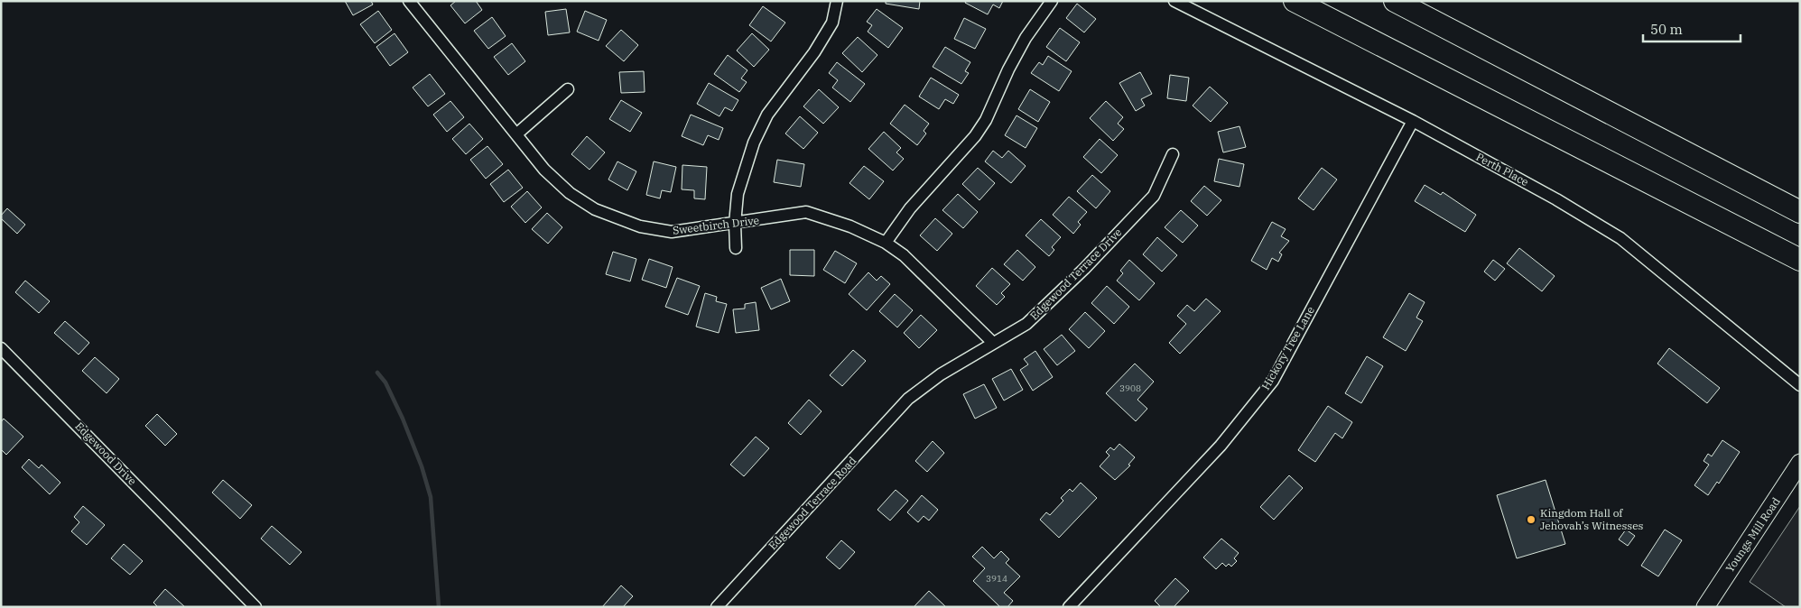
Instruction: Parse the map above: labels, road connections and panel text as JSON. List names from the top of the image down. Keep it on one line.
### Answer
{"streets":{"street":["Perth Place","Sweetbirch Drive","Edgewood Terrace Drive","Hickory Tree Lane","Edgewood Drive","Edgewood Terrace Road","Youngs Mill Road"]},"crossings":[["Perth Place","Hickory Tree Lane"],["Sweetbirch Drive","Edgewood Terrace Drive"],["Edgewood Terrace Drive","Edgewood Terrace Road"]],"places":["Kingdom Hall of Jehovah’s Witnesses"],"house_numbers":["3908","3914"],"scale_bar":"50 m"}
